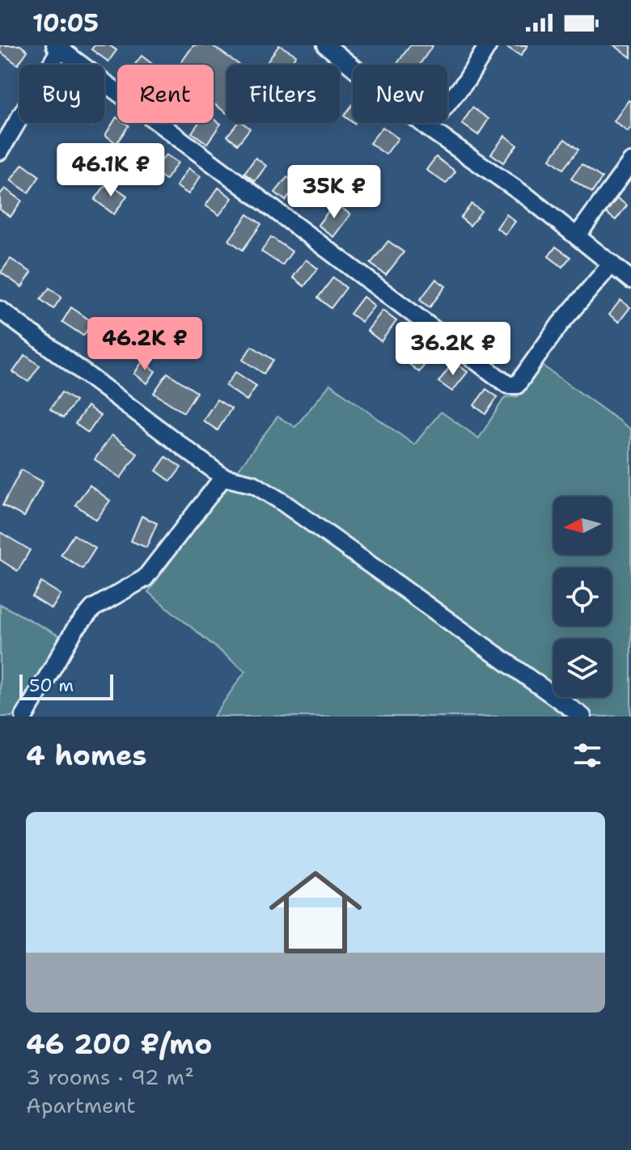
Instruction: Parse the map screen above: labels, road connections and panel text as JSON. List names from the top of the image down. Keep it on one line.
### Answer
{"scale_bar":"50 m","north":"left","page":{"status":"10:05","chip":["Buy","Rent","Filters","New"],"price":["46.1K ₽","35K ₽","46.2K ₽","36.2K ₽"],"scale":"50 m","heading":"4 homes","list":[{"name":"46 200 ₽/mo","note":"3 rooms · 92 m² · Apartment"}]}}
